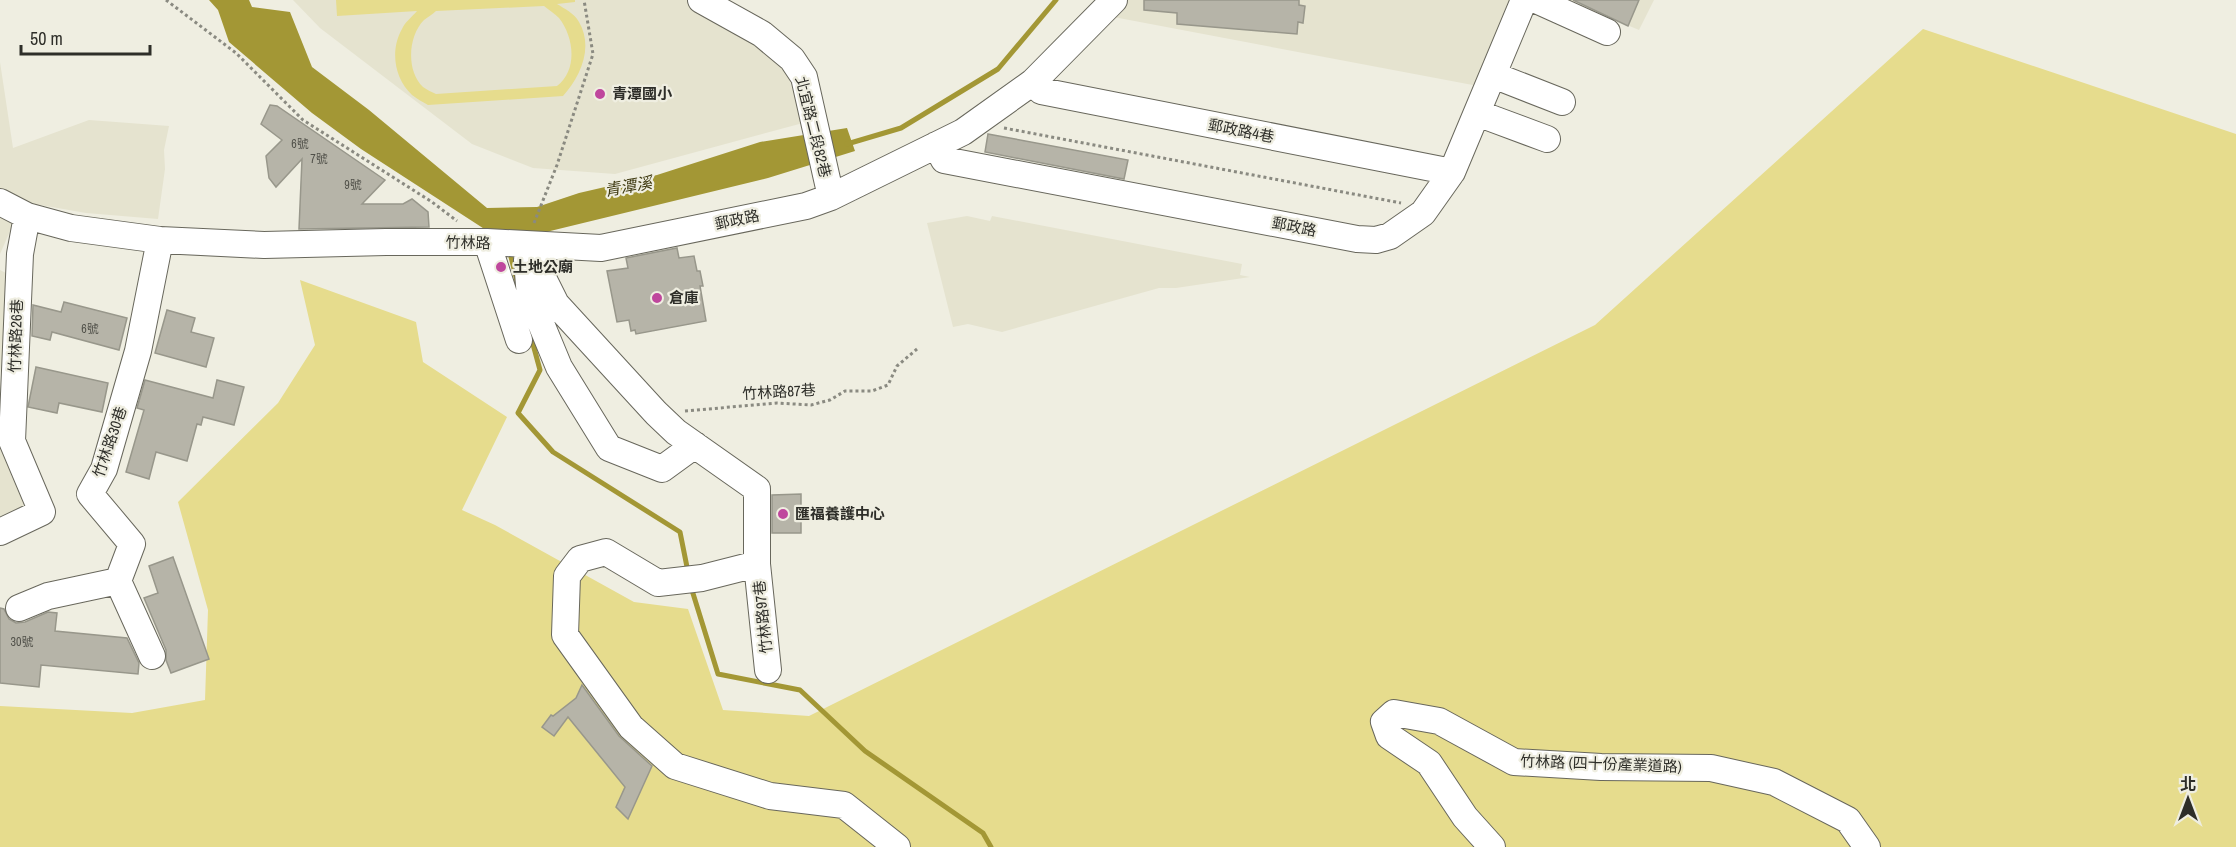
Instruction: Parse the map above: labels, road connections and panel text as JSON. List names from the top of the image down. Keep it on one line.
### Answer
{"streets":{"street":["北宜路二段82巷","郵政路4巷","郵政路","竹林路","竹林路26巷","竹林路30巷","竹林路97巷","竹林路 (四十份產業道路)"],"path":["竹林路87巷"]},"crossings":[["北宜路二段82巷","郵政路"],["郵政路4巷","郵政路"],["郵政路","竹林路"],["竹林路","竹林路26巷"],["竹林路","竹林路30巷"]],"water":["青潭溪"],"places":["青潭國小","土地公廟","倉庫","匯福養護中心"],"house_numbers":["6號","7號","9號","6號","30號"],"scale_bar":"50 m","north":"top"}
